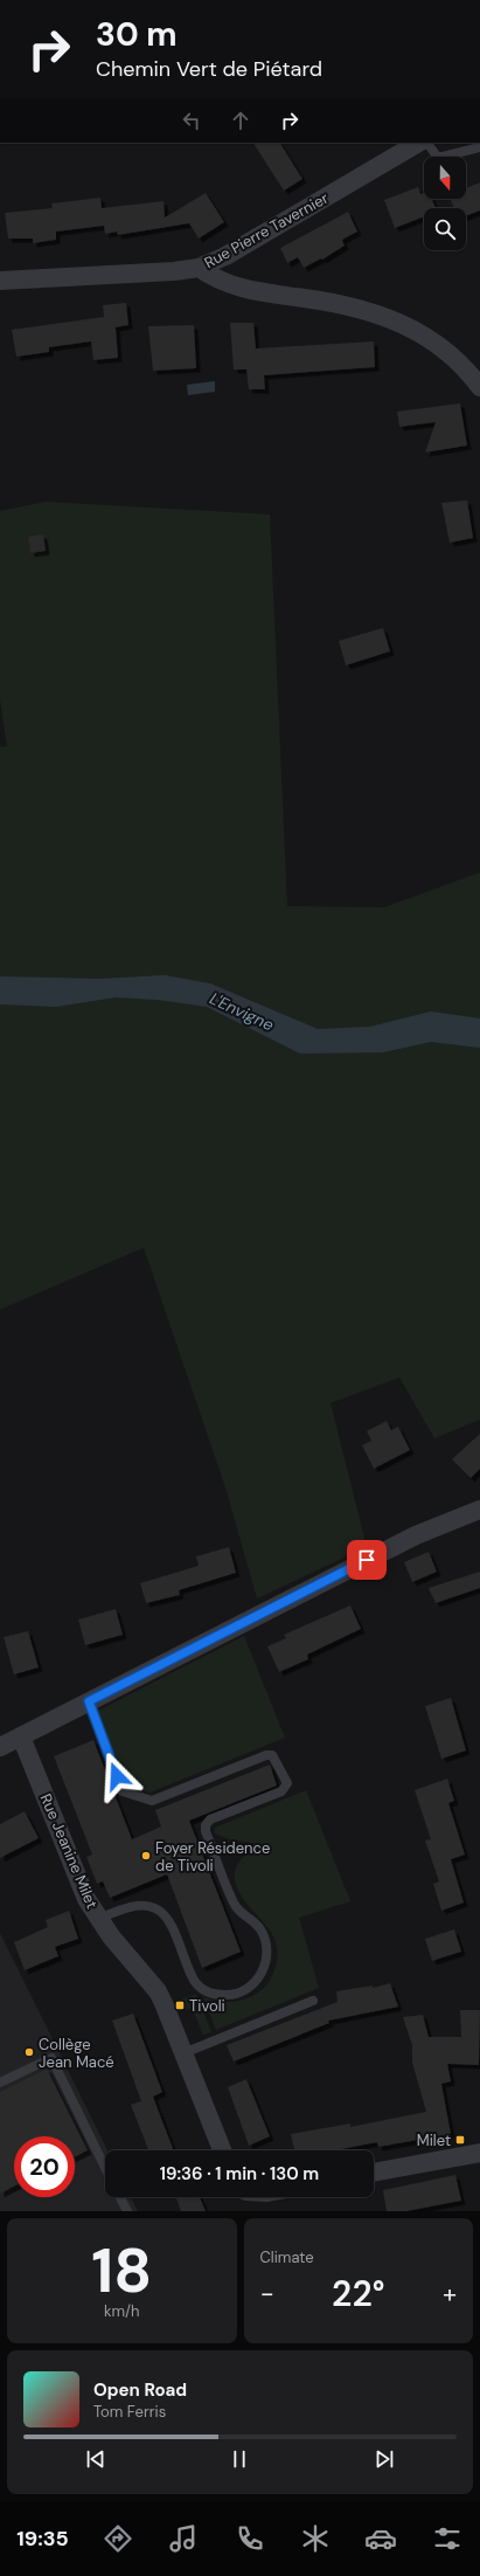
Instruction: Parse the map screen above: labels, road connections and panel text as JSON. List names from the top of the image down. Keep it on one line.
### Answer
{"streets":{"street":["Rue Pierre Tavernier","Rue Jeanine Milet"]},"water":["L'Envigne"],"places":{"other":["Foyer Résidence de Tivoli","Collège Jean Macé"],"transit":["Tivoli","Milet"]},"north":"bottom","page":{"turn":["30 m","Chemin Vert de Piétard"],"limit":"20","trip":"19:36 · 1 min · 130 m","tile":[["18","km/h"],"Climate"],"heat":["−","22°","+"],"song":["Open Road","Tom Ferris"],"tabs":"19:35"}}
